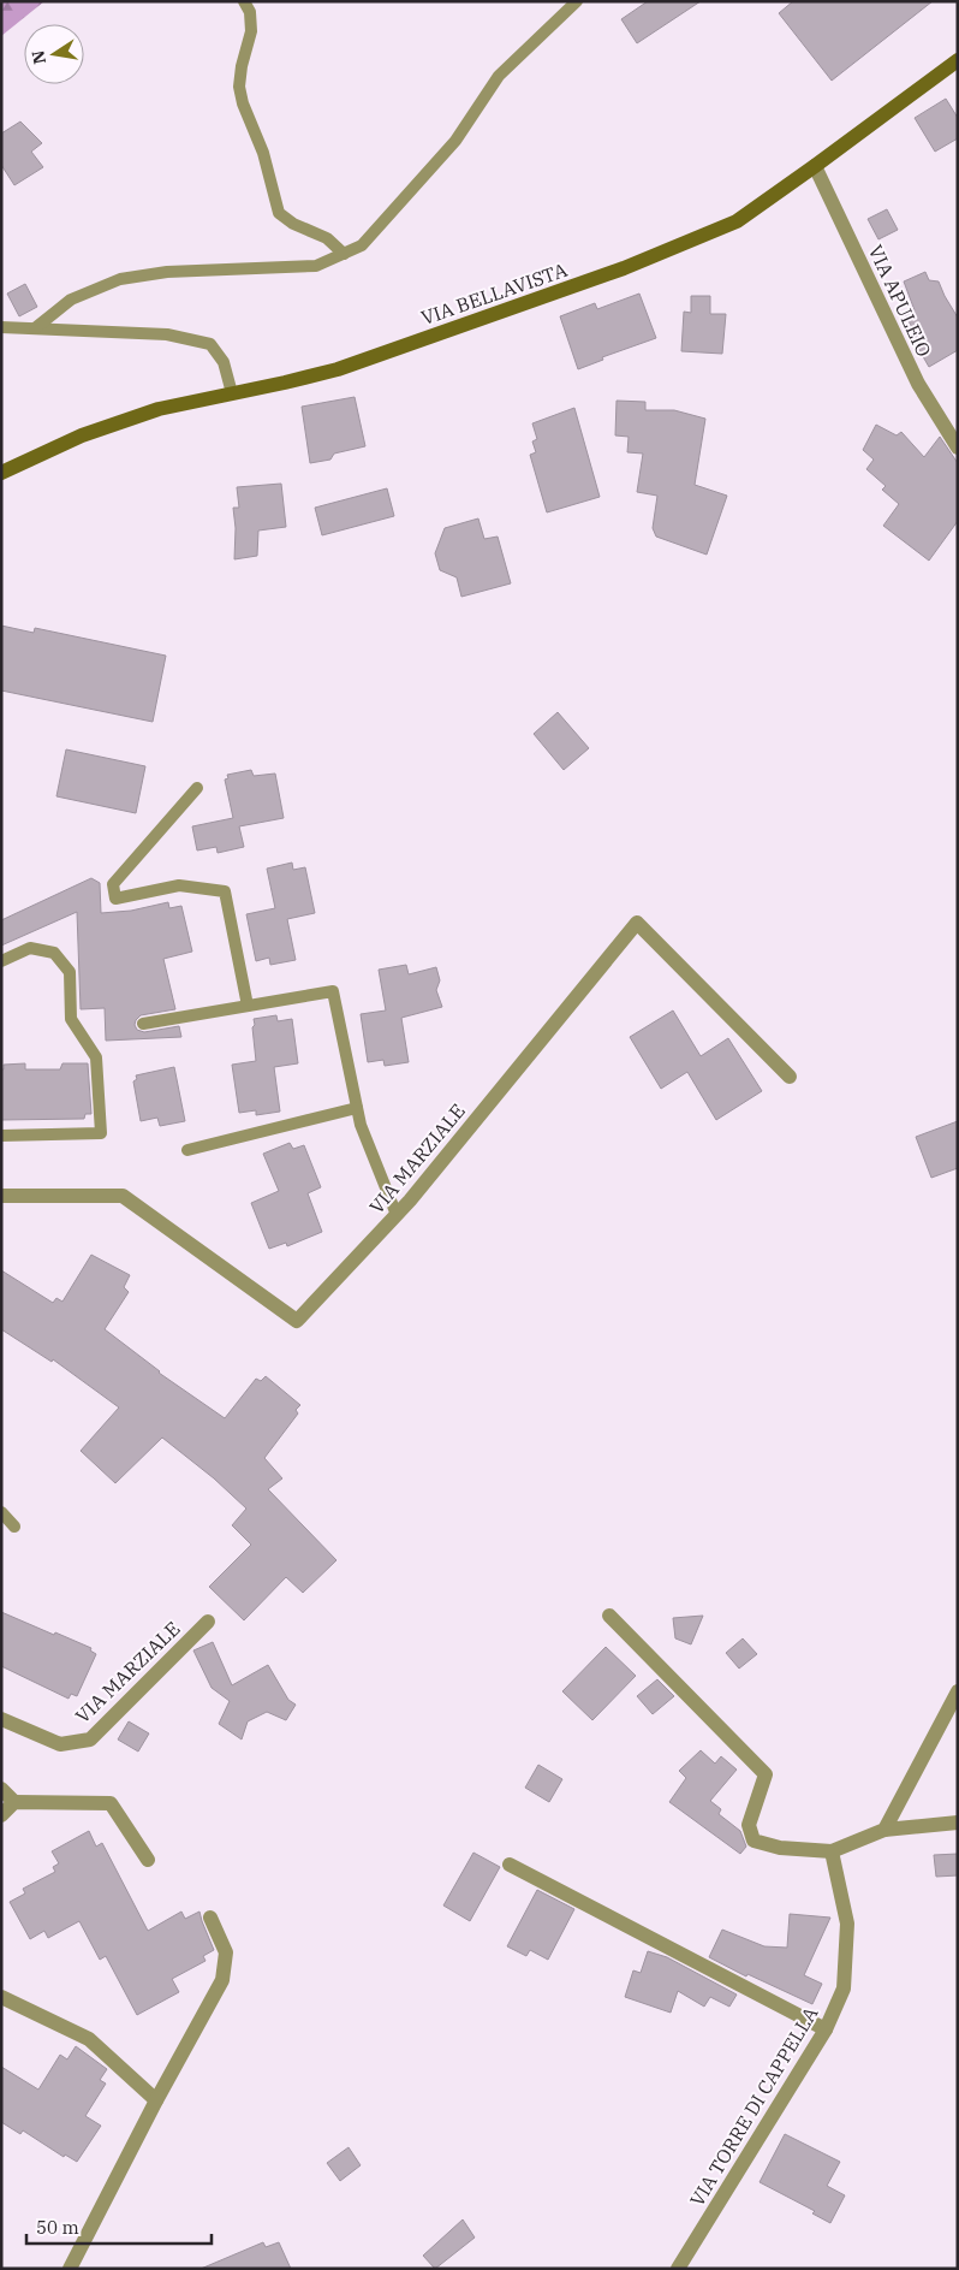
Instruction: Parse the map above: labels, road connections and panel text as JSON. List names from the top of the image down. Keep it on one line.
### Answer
{"streets":{"street":["VIA BELLAVISTA","VIA APULEIO","VIA MARZIALE","VIA TORRE DI CAPPELLA"]},"crossings":[["VIA BELLAVISTA","VIA APULEIO"]],"scale_bar":"50 m","north":"left"}
